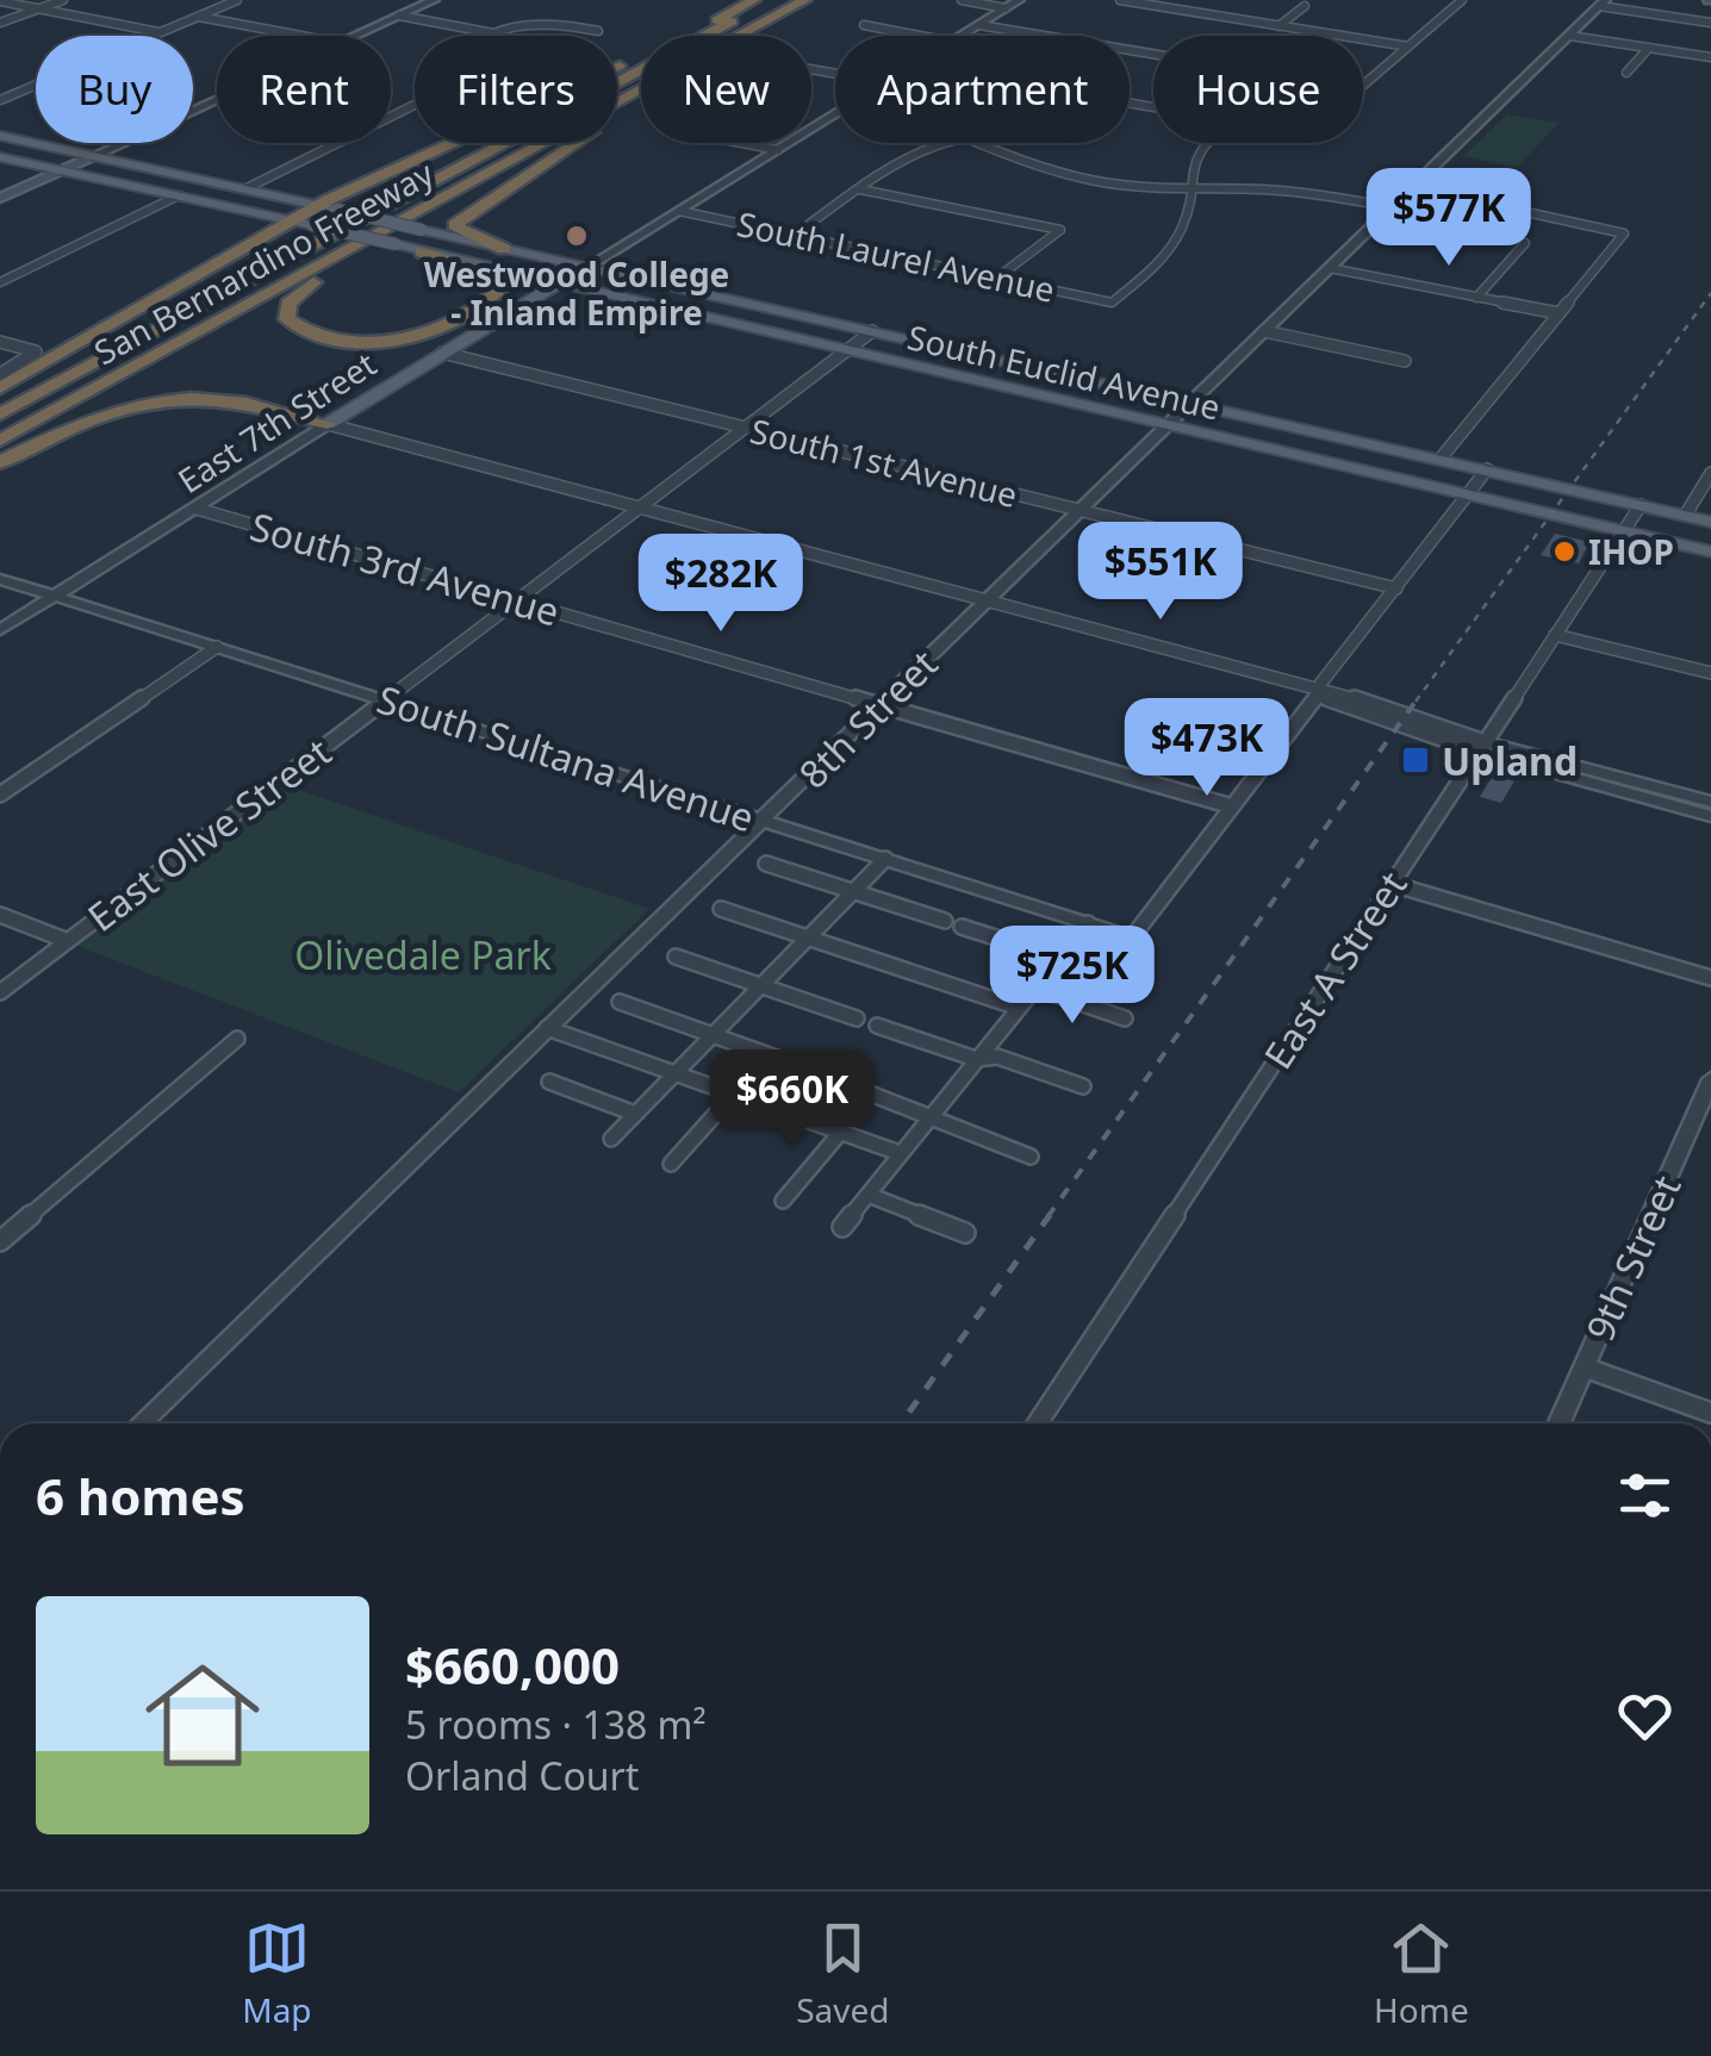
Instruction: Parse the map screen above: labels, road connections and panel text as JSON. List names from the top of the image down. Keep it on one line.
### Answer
{"streets":{"highway":["San Bernardino Freeway"],"main road":["South Euclid Avenue","East 7th Street"],"street":["South Laurel Avenue","South 1st Avenue","South 3rd Avenue","8th Street","South Sultana Avenue","East Olive Street","East A Street","9th Street"]},"crossings":[["San Bernardino Freeway","South Euclid Avenue"],["South Euclid Avenue","East 7th Street"],["South Euclid Avenue","8th Street"],["South Euclid Avenue","East Olive Street"],["South Euclid Avenue","East A Street"],["East 7th Street","South 1st Avenue"],["East 7th Street","South 3rd Avenue"],["East 7th Street","South Sultana Avenue"],["South 1st Avenue","8th Street"],["South 1st Avenue","East Olive Street"],["South 3rd Avenue","8th Street"],["South 3rd Avenue","East Olive Street"],["8th Street","South Sultana Avenue"],["South Sultana Avenue","East Olive Street"]],"parks":["Olivedale Park"],"places":{"other":["Westwood College - Inland Empire","IHOP"],"transit":["Upland"]},"page":{"chip":["Buy","Rent","Filters","New","Apartment","House"],"price":["$577K","$551K","$282K","$473K","$725K","$660K"],"heading":"6 homes","list":[{"name":"$660,000","note":"5 rooms · 138 m² · Orland Court"}],"tabs":["Map","Saved","Home"]}}
